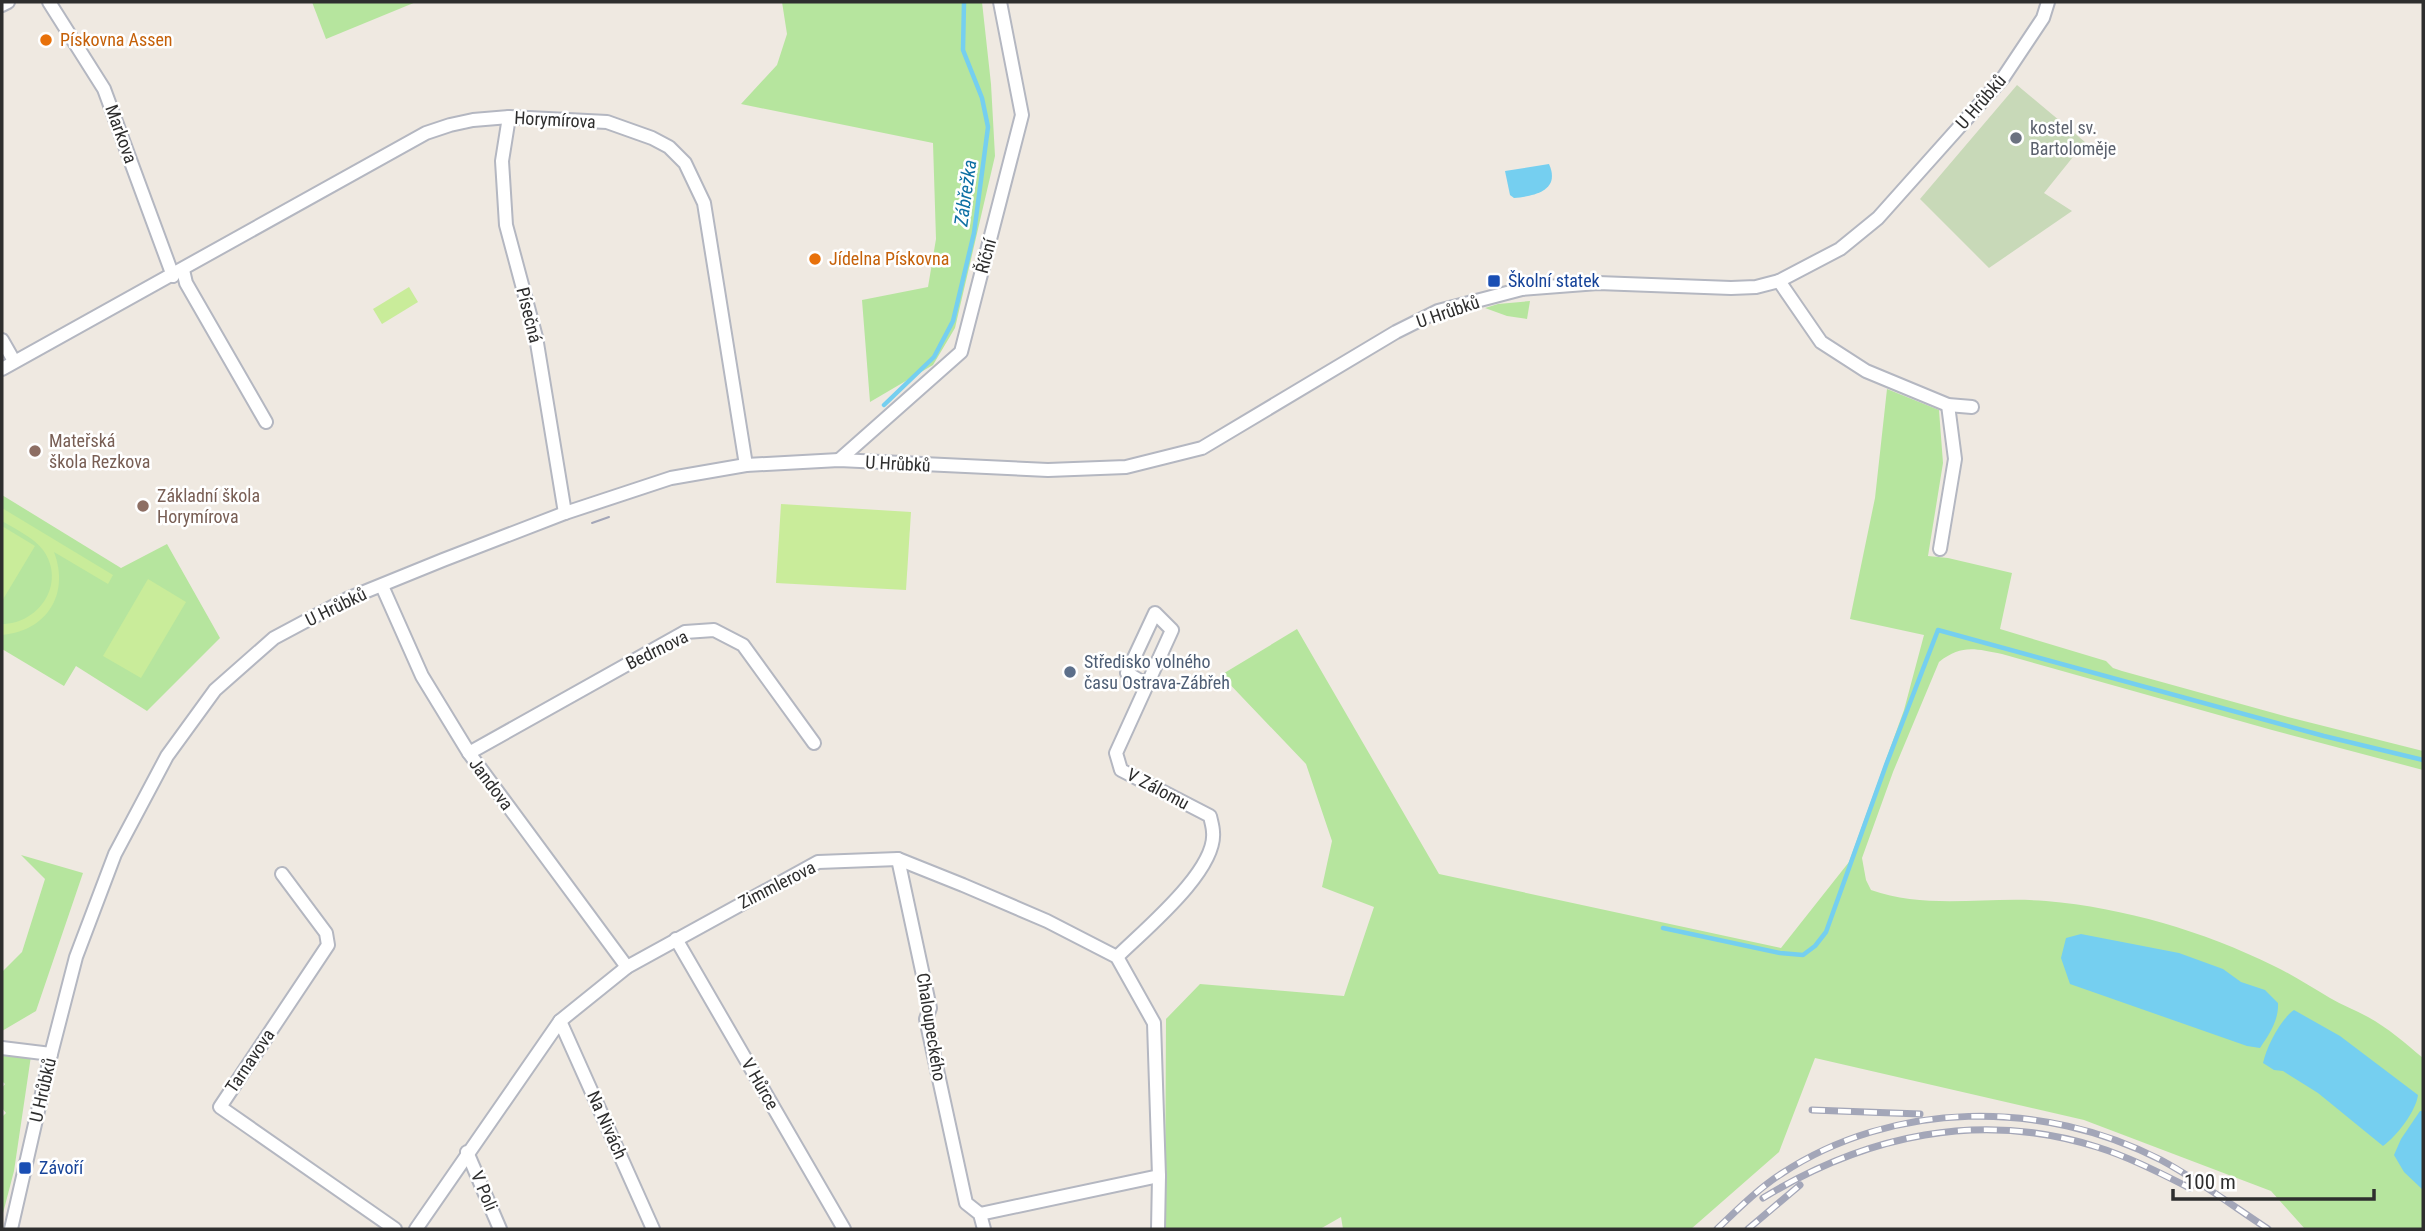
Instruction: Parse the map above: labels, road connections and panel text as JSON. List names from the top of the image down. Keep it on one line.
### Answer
{"streets":{"street":["U Hrůbků","Horymírova","Markova","Říční","Písečná","Bedrnova","Jandova","V Zálomu","Zimmlerova","Chaloupeckého","Tarnavova","V Hůrce","Na Nivách","V Poli"]},"crossings":[["U Hrůbků","Horymírova"],["U Hrůbků","Říční"],["U Hrůbků","Písečná"],["U Hrůbků","Jandova"],["Horymírova","Markova"],["Horymírova","Písečná"],["Bedrnova","Jandova"],["Jandova","Zimmlerova"],["V Zálomu","Zimmlerova"],["Zimmlerova","Chaloupeckého"],["Zimmlerova","V Hůrce"],["Zimmlerova","Na Nivách"],["Zimmlerova","V Poli"]],"water":["Zábřežka"],"places":{"other":["Pískovna Assen","kostel sv. Bartoloměje","Jídelna Pískovna","Mateřská škola Rezkova","Základní škola Horymírova","Středisko volného času Ostrava-Zábřeh"],"transit":["Školní statek","Závoří"]},"scale_bar":"100 m"}
